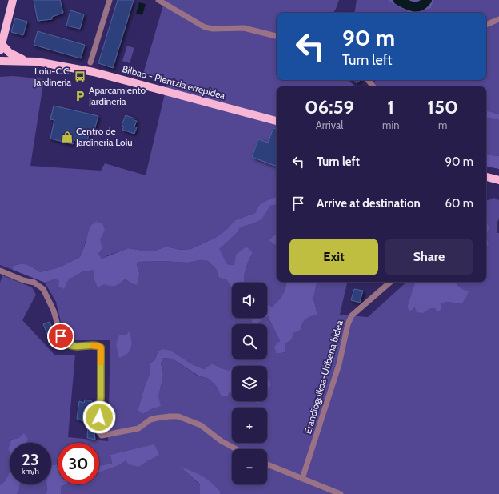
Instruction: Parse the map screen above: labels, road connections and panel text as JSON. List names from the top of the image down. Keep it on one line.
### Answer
{"streets":{"main road":["Bilbao - Plentzia errepidea"],"street":["Erandiogoikoa-Uribena bidea"]},"places":{"bus stop":["Loiu-C.C. Jardineria"],"parking":["Aparcamiento Jardineria"],"shop":["Centro de Jardineria Loiu"]},"page":{"turn":["90 m","Turn left"],"eta":["06:59","Arrival","1","min","150","m"],"list":[{"name":"Turn left","value":"90 m"},{"name":"Arrive at destination","value":"60 m"}],"buttons":["Exit","Share"],"map_buttons":["+","−"],"speed":"23 km/h","limit":"30"}}
